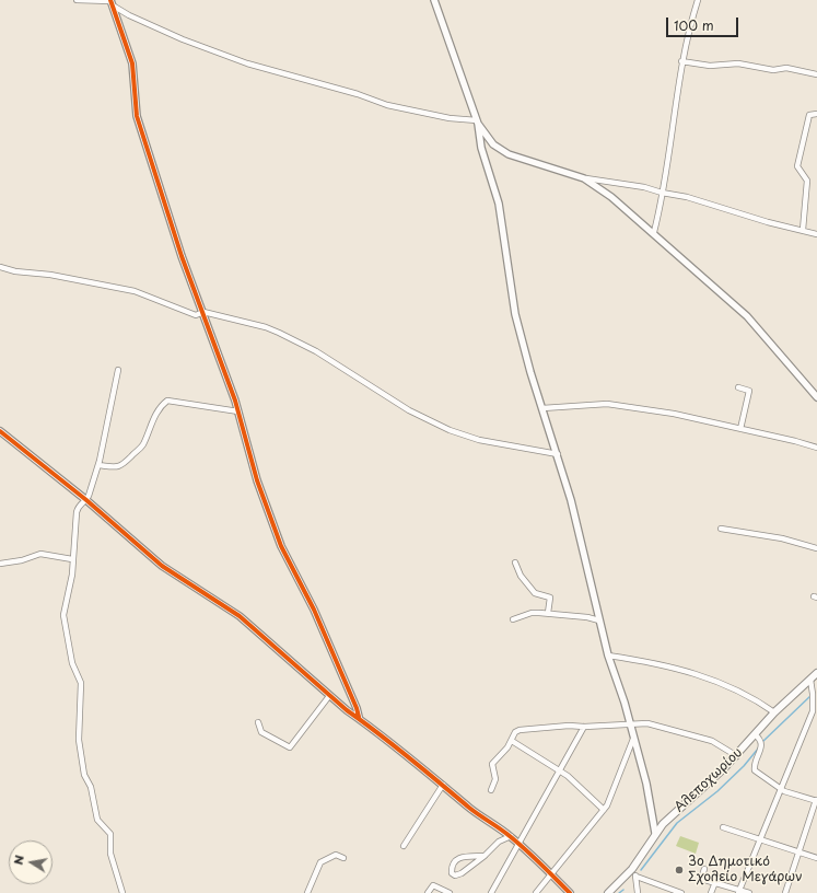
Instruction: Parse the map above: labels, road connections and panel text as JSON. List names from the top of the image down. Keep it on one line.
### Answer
{"streets":{"main road":["Αλεποχωρίου"]},"places":["3ο Δημοτικό Σχολείο Μεγάρων"],"scale_bar":"100 m","north":"left"}
